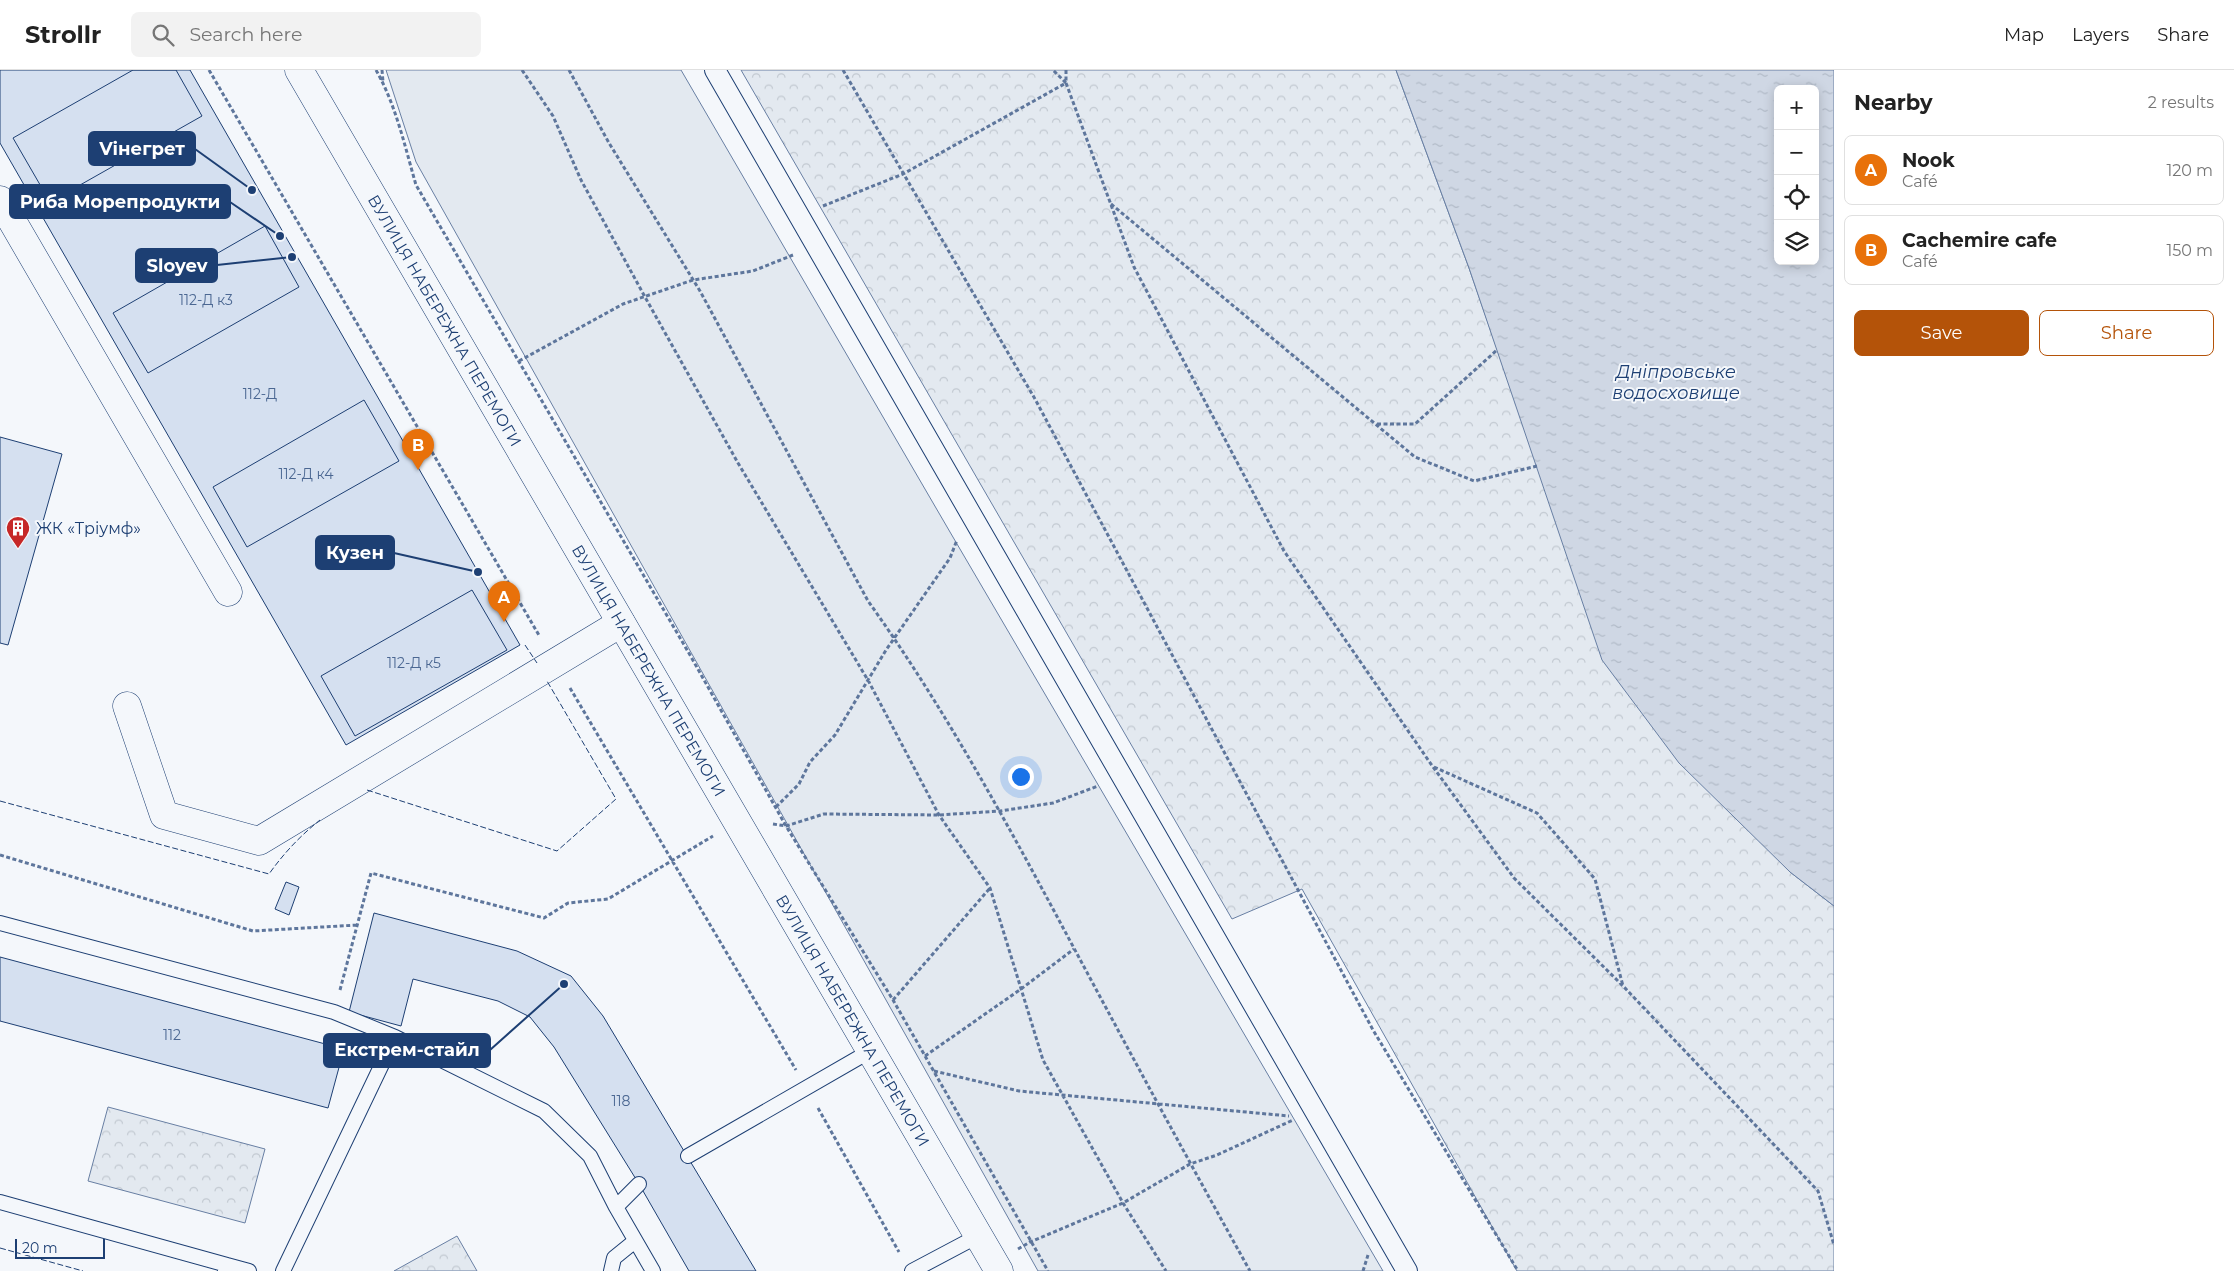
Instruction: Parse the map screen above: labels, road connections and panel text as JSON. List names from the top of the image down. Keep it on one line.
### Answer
{"streets":{"main road":["ВУЛИЦЯ НАБЕРЕЖНА ПЕРЕМОГИ"]},"water":["Дніпровське водосховище"],"places":{"other":["Vінегрет","Риба Морепродукти","Sloyev","Кузен","Екстрем-стайл"],"building":["ЖК «Тріумф»"]},"house_numbers":["112-Д к3","112-Д","112-Д к4","112-Д к5","112","118"],"scale_bar":"20 m","page":{"header":"Strollr","search":"Search here","nav":["Map","Layers","Share"],"heading":["Nearby","2 results"],"map_buttons":["+","−"],"list":[{"mark":"A","name":"Nook","note":"Café","value":"120 m"},{"mark":"B","name":"Cachemire cafe","note":"Café","value":"150 m"}],"buttons":["Save","Share"],"pins":["B","A"],"scale":"20 m"}}
